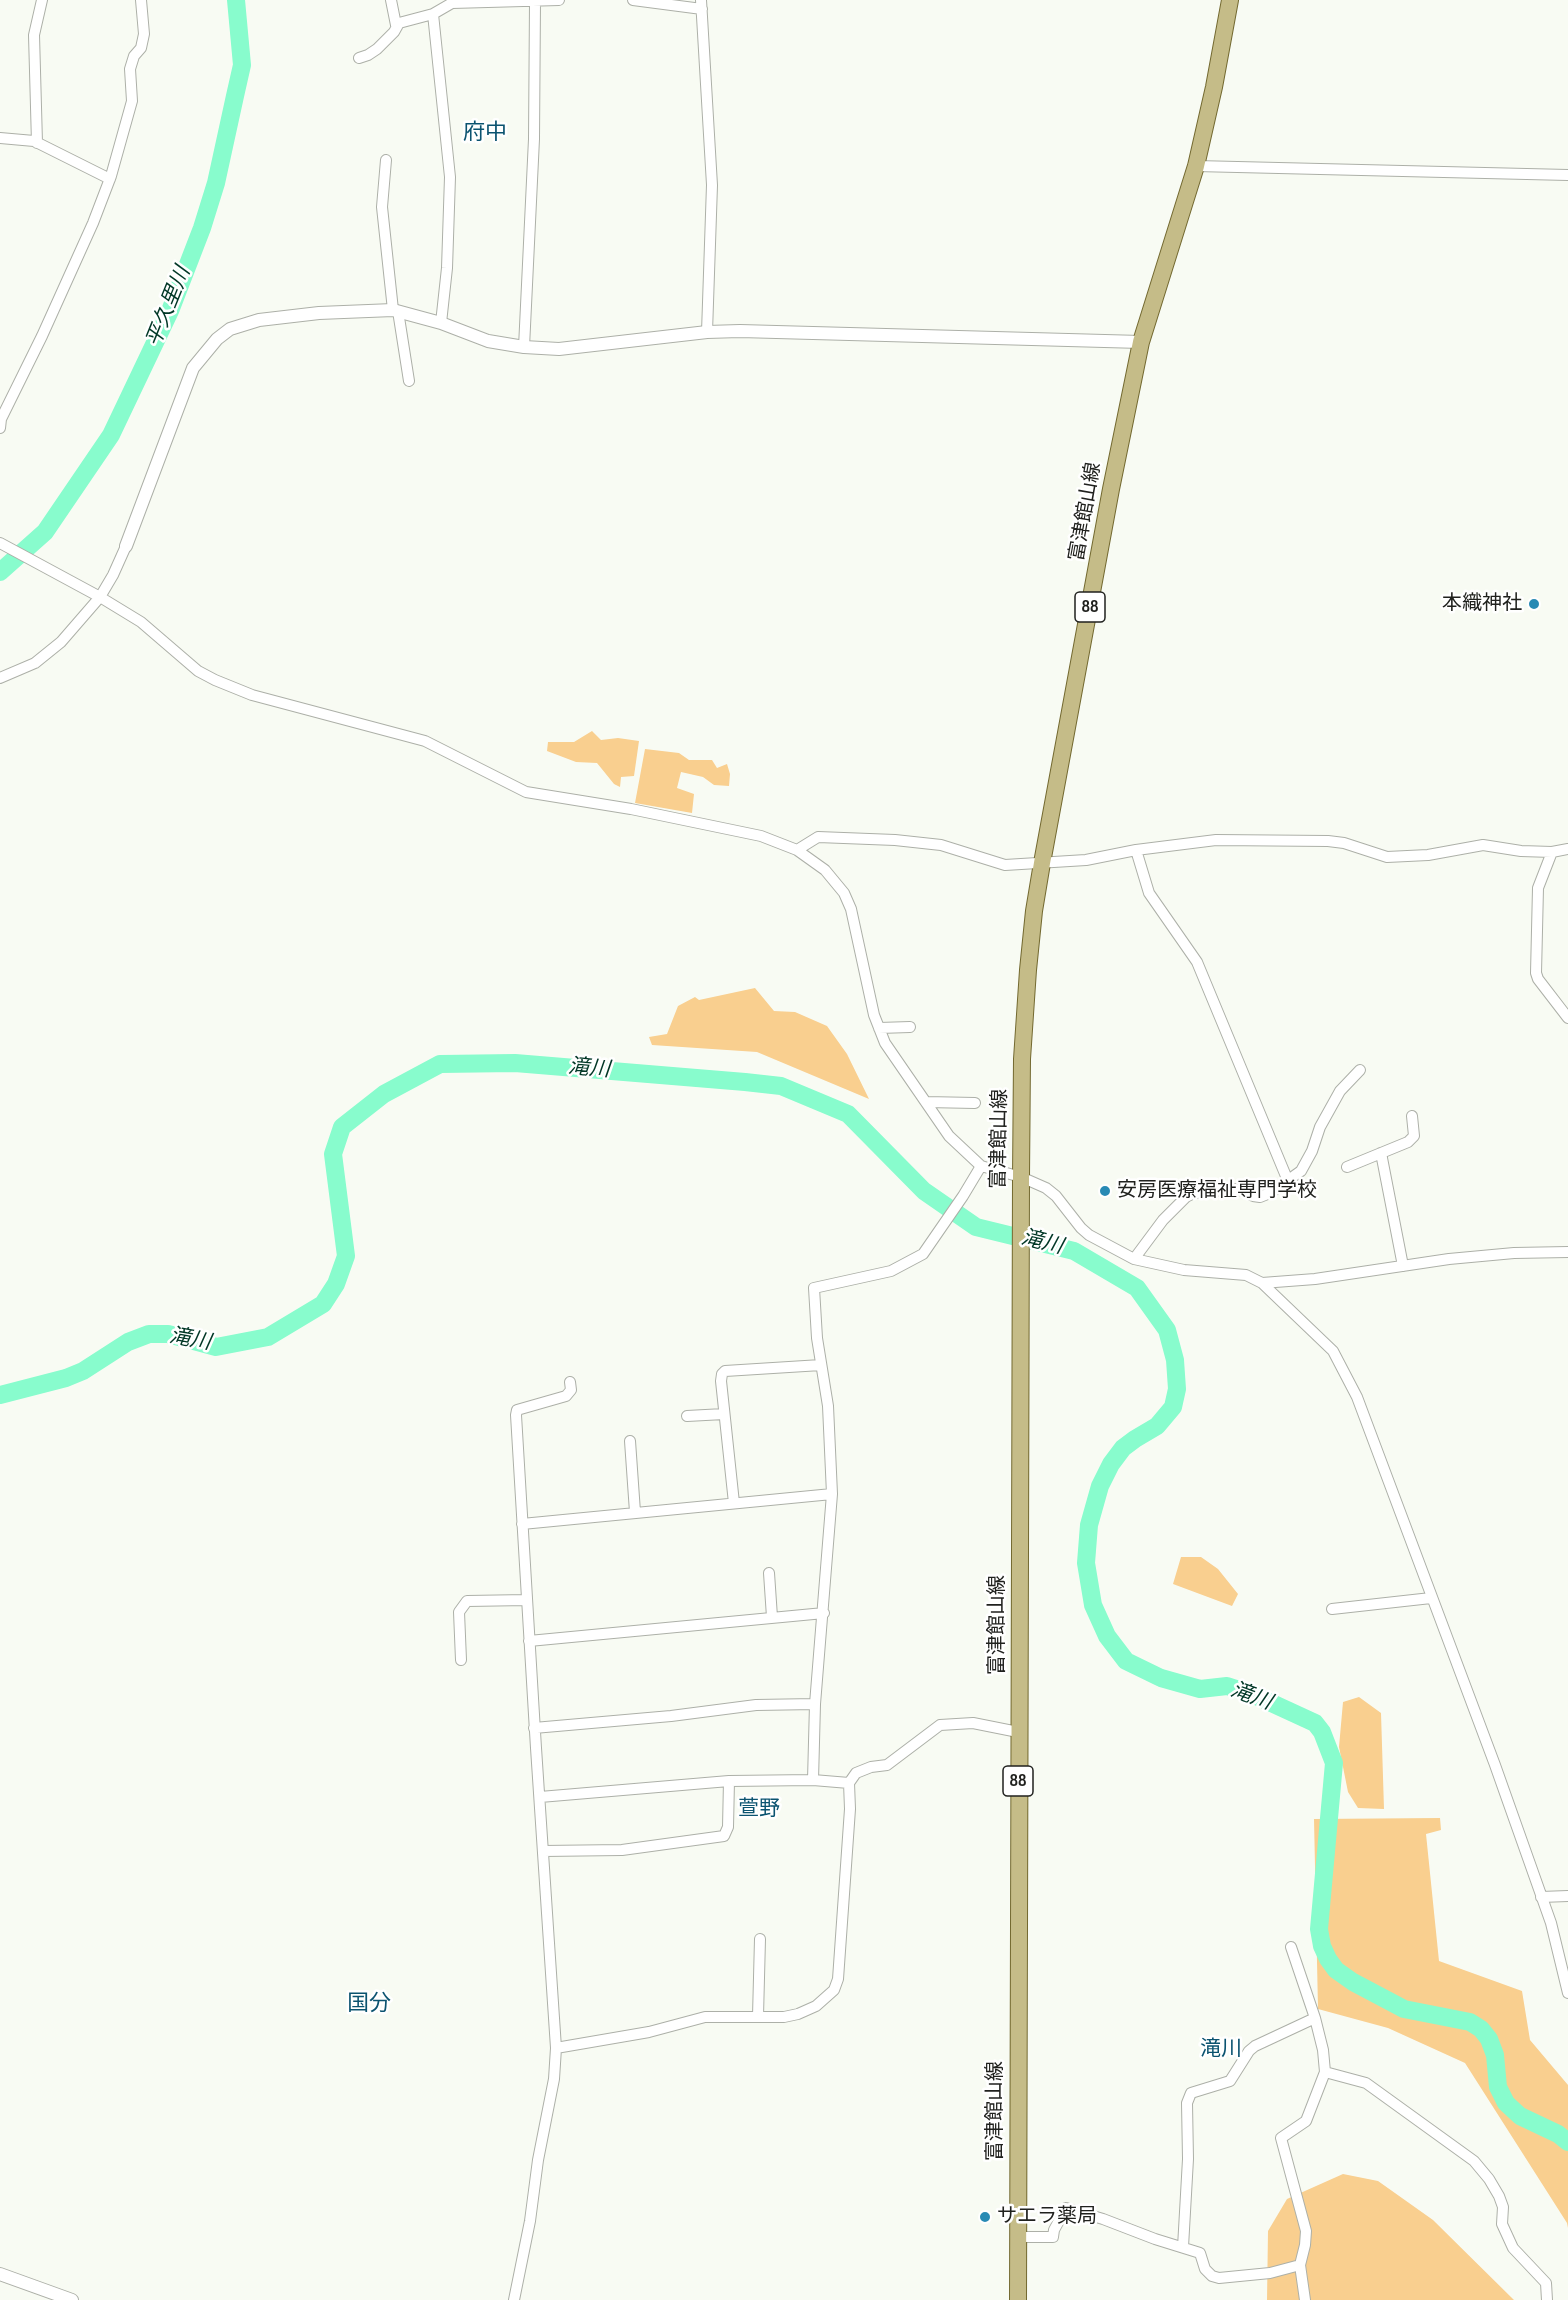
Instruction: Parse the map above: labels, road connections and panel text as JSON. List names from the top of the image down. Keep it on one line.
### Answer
{"streets":{"main road":["富津館山線","88"]},"districts":["府中","萱野","国分","滝川"],"water":["平久里川","滝川"],"places":["本織神社","安房医療福祉専門学校","サエラ薬局"]}
